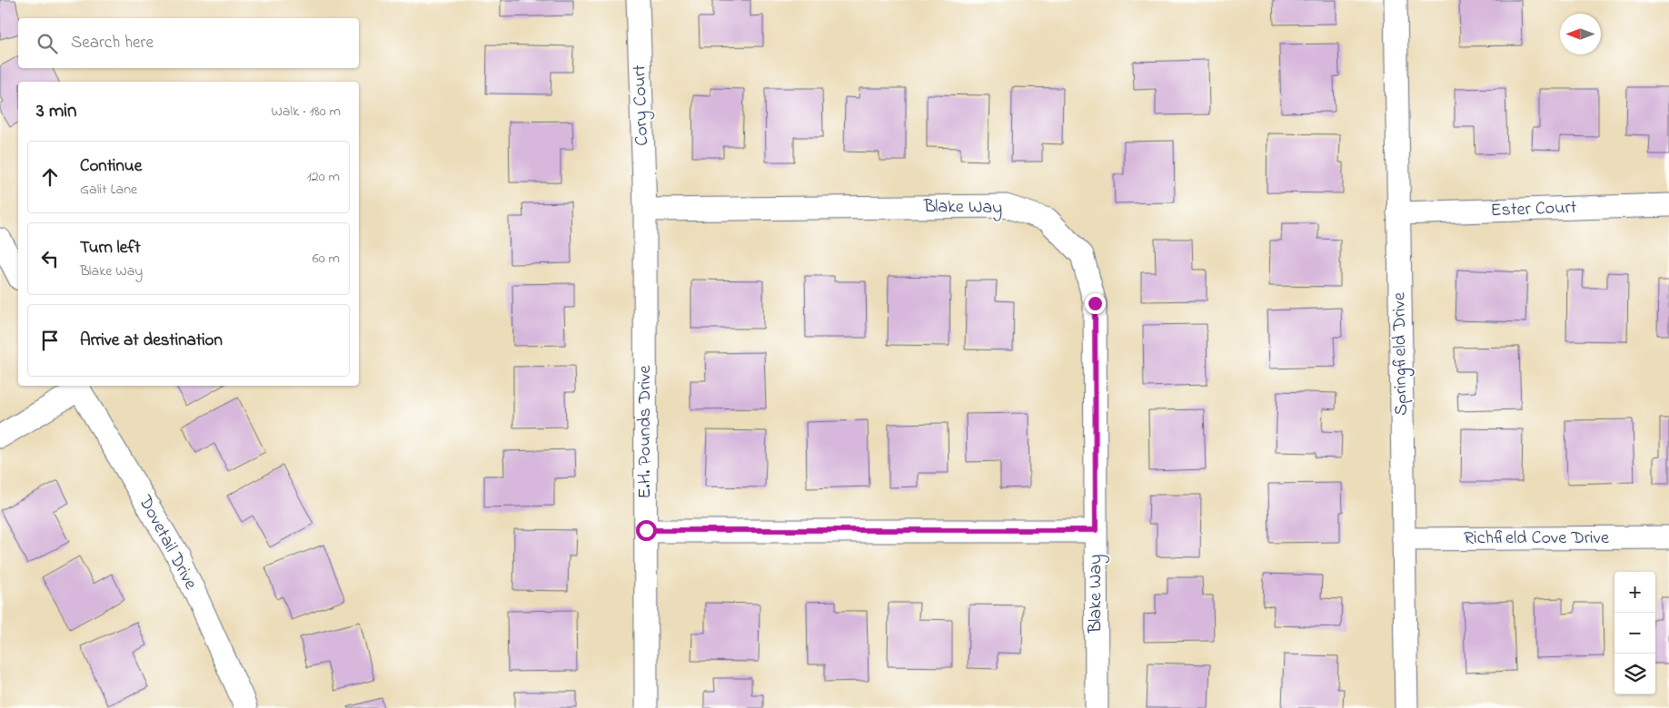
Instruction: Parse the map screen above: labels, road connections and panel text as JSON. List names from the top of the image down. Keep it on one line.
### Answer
{"streets":{"street":["Cory Court","Blake Way","Ester Court","Springfield Drive","E.H. Pounds Drive","Richfield Cove Drive","Dovetail Drive"]},"crossings":[["Cory Court","Blake Way"],["Cory Court","E.H. Pounds Drive"],["Blake Way","E.H. Pounds Drive"],["Ester Court","Springfield Drive"],["Springfield Drive","Richfield Cove Drive"]],"north":"left","page":{"search":"Search here","heading":["3 min","Walk · 180 m"],"list":[["Continue","Galit Lane","120 m"],["Turn left","Blake Way","60 m"],"Arrive at destination"],"map_buttons":["+","−"]}}
